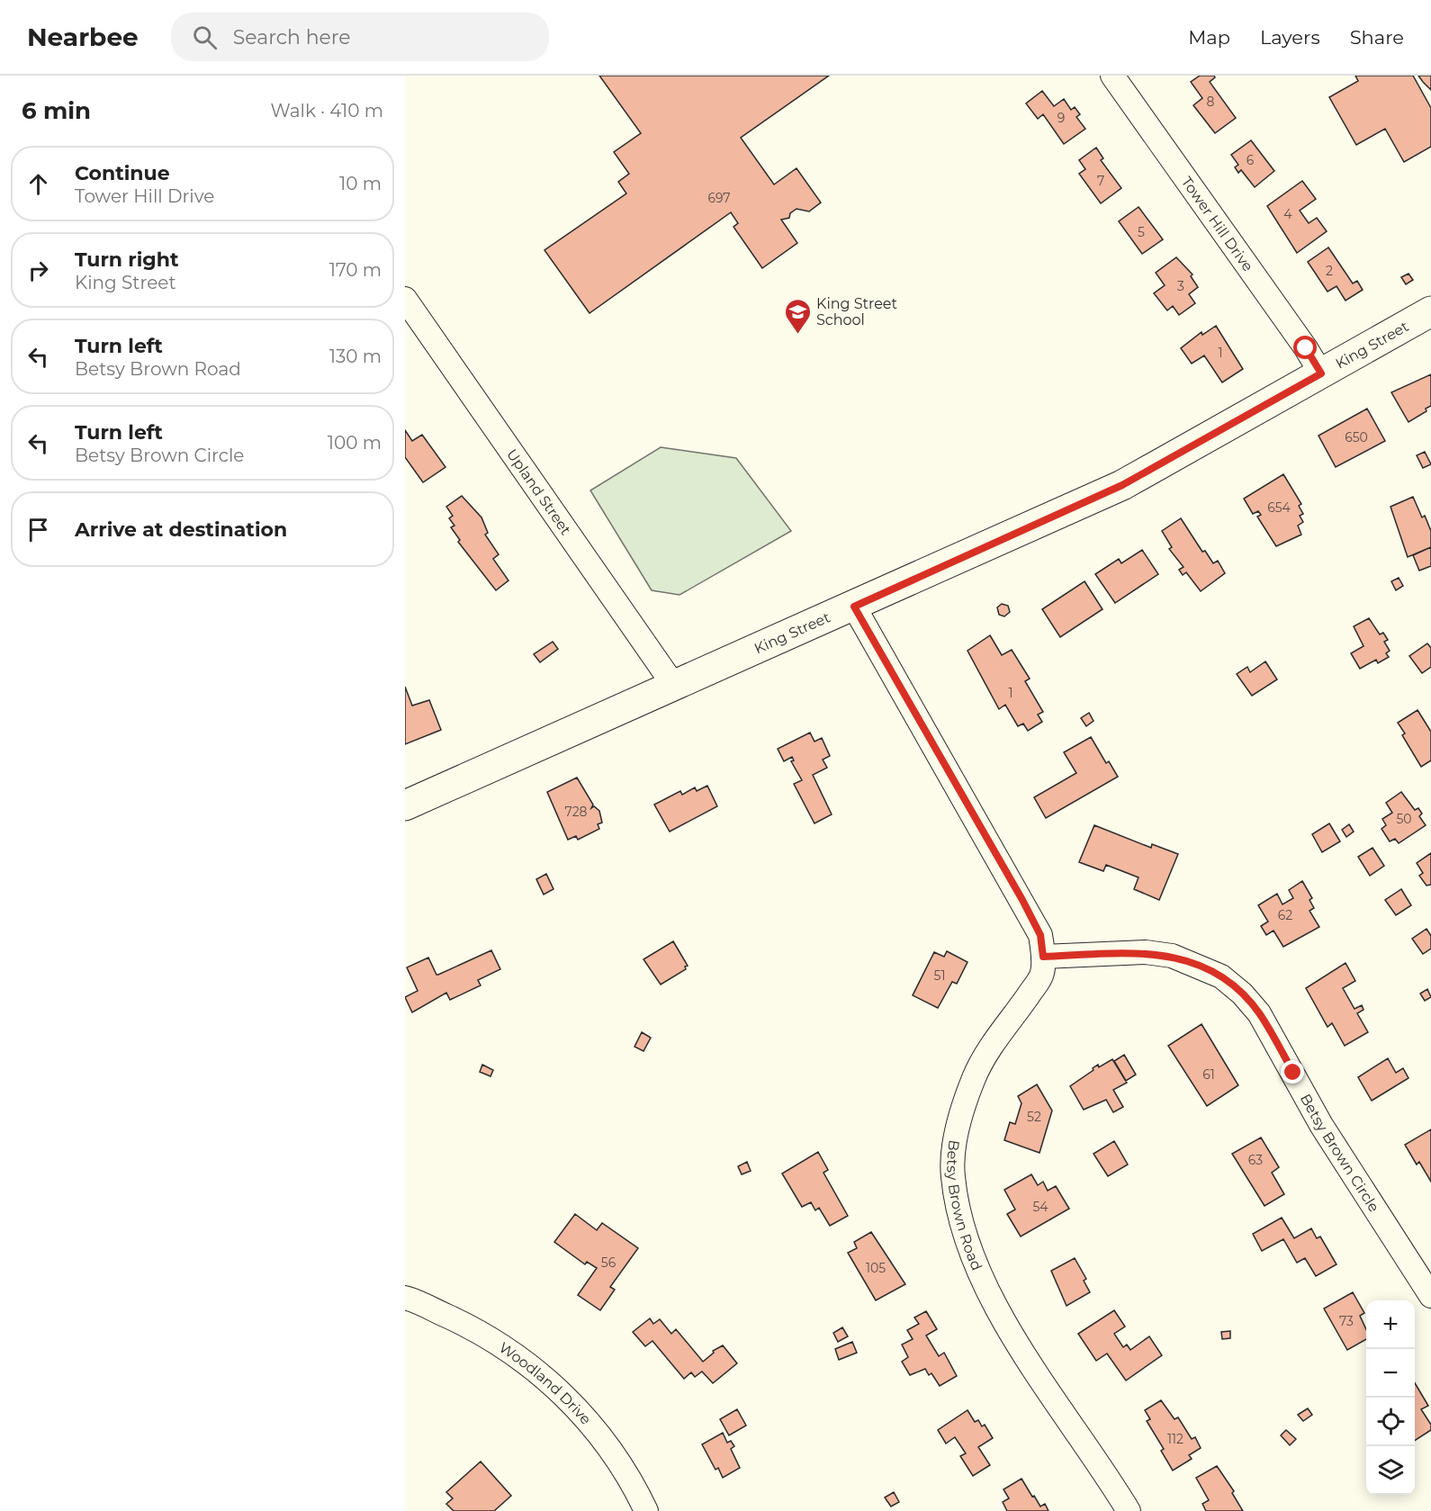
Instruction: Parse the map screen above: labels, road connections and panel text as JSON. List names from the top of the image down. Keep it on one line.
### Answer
{"streets":{"main road":["King Street"],"street":["Tower Hill Drive","Upland Street","Betsy Brown Circle","Betsy Brown Road","Woodland Drive"]},"crossings":[["Tower Hill Drive","King Street"],["King Street","Upland Street"],["King Street","Betsy Brown Road"],["Betsy Brown Circle","Betsy Brown Road"]],"places":{"school or university":["King Street School"]},"house_numbers":["8","9","6","7","697","4","5","2","3","1","650","654","1","728","50","62","51","61","52","63","54","56","105","73","112"],"page":{"header":"Nearbee","search":"Search here","nav":["Map","Layers","Share"],"heading":["6 min","Walk · 410 m"],"list":[["Continue","Tower Hill Drive","10 m"],["Turn right","King Street","170 m"],["Turn left","Betsy Brown Road","130 m"],["Turn left","Betsy Brown Circle","100 m"],"Arrive at destination"],"map_buttons":["+","−"]}}
